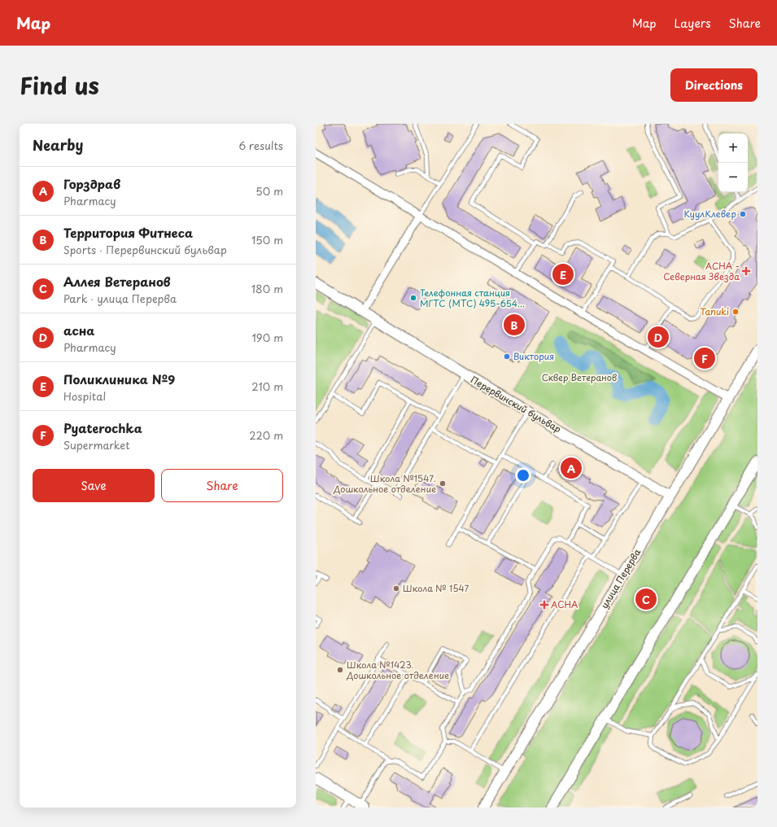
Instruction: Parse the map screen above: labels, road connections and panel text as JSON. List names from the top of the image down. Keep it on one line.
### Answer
{"streets":{"street":["Перервинский бульвар","улица Перерва"]},"crossings":[["Перервинский бульвар","улица Перерва"]],"parks":["Сквер Ветеранов"],"places":{"other":["КуулКлевер","Телефонная станция МГТС (МТС) 495-654...","Tanuki","Виктория","Школа №1547. Дошкольное отделение","Школа № 1547","Школа №1423. Дошкольное отделение"],"health":["АСНА - Северная Звезда","АСНА"]},"page":{"header":"Map","nav":["Map","Layers","Share"],"title":"Find us","buttons":["Directions",["Save","Share"]],"heading":["Nearby","6 results"],"map_buttons":["+","−"],"list":[{"mark":"A","name":"Горздрав","note":"Pharmacy","value":"50 m"},{"mark":"B","name":"Территория Фитнеса","note":"Sports · Перервинский бульвар","value":"150 m"},{"mark":"C","name":"Аллея Ветеранов","note":"Park · улица Перерва","value":"180 m"},{"mark":"D","name":"асна","note":"Pharmacy","value":"190 m"},{"mark":"E","name":"Поликлиника №9","note":"Hospital","value":"210 m"},{"mark":"F","name":"Pyaterochka","note":"Supermarket","value":"220 m"}],"pins":["E","B","D","F","A","C"]}}
